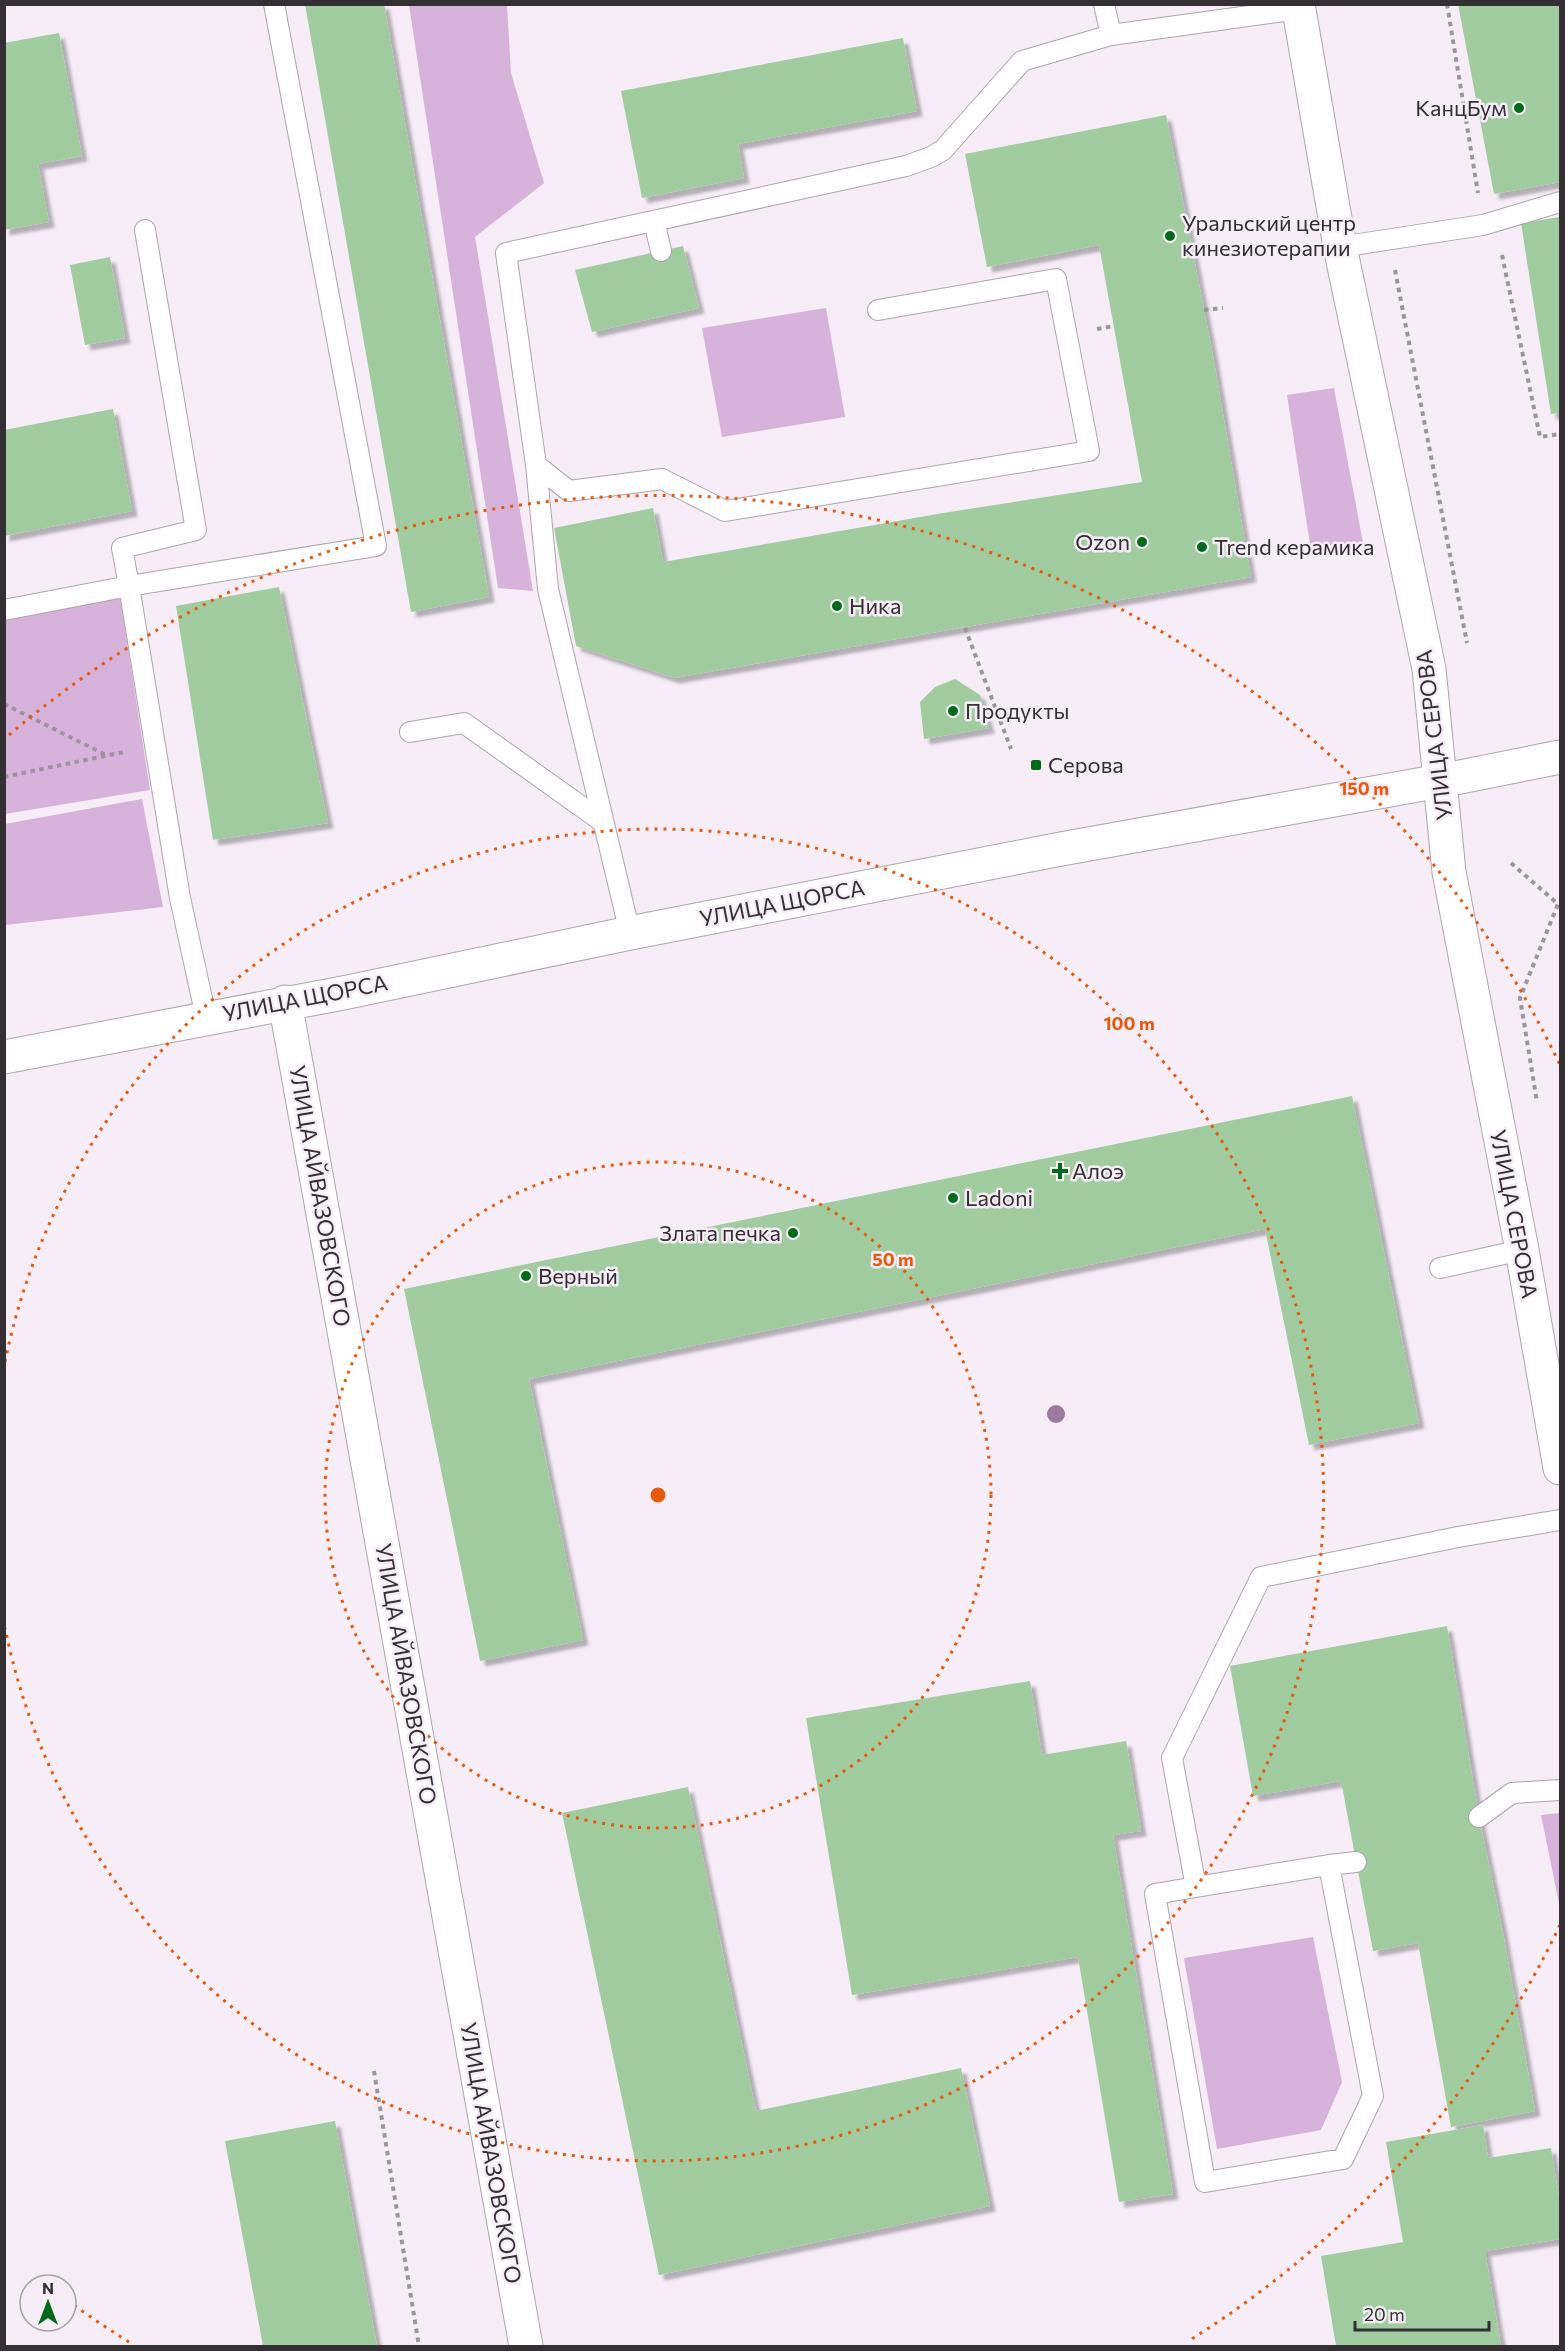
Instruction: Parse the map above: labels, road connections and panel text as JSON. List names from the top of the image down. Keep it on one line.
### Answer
{"streets":{"street":["УЛИЦА СЕРОВА","УЛИЦА ЩОРСА","УЛИЦА АЙВАЗОВСКОГО"]},"crossings":[["УЛИЦА СЕРОВА","УЛИЦА ЩОРСА"],["УЛИЦА ЩОРСА","УЛИЦА АЙВАЗОВСКОГО"]],"places":{"other":["КанцБум","Уральский центр кинезиотерапии","Ozon","Trend керамика","Ника","Продукты","Ladoni","Злата печка","Верный"],"transit":["Серова"],"health":["Алоэ"]},"scale_bar":"20 m","north":"top","rings":["150 m","100 m","50 m"]}
